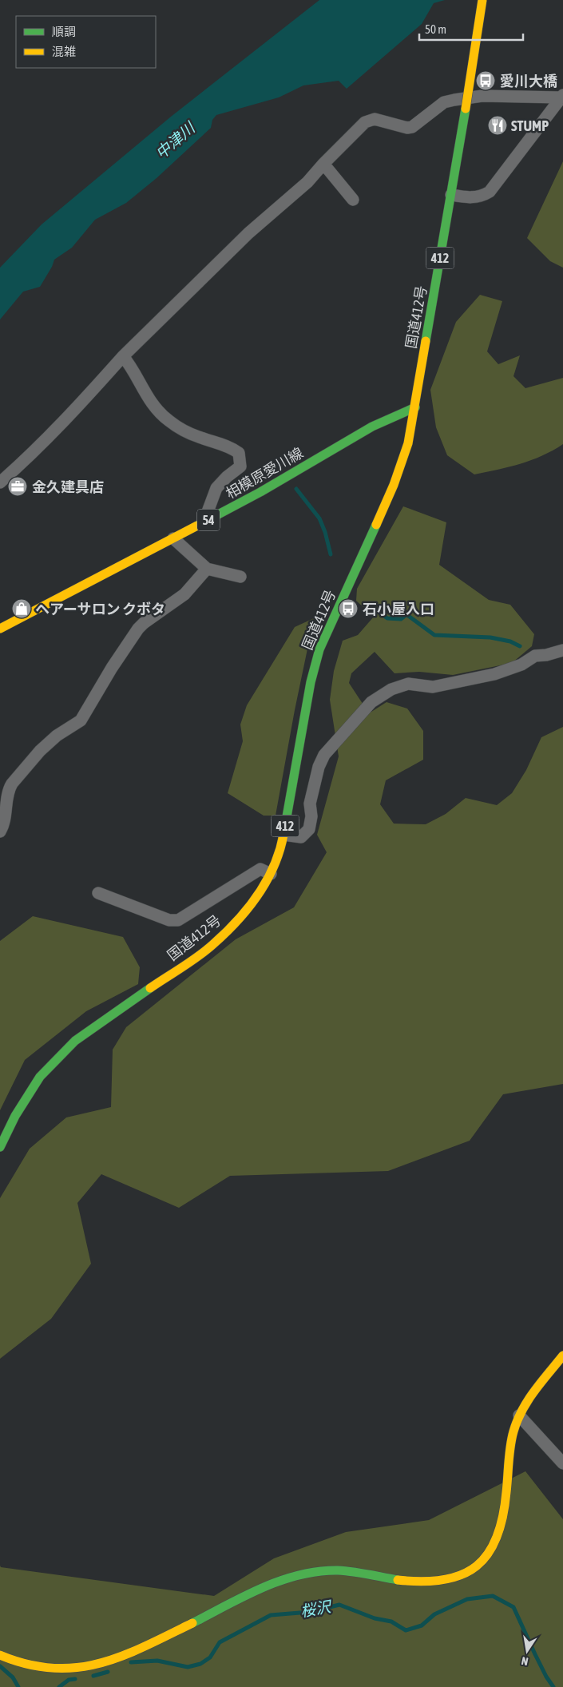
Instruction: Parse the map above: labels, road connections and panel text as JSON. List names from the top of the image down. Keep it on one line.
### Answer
{"streets":{"main road":["412","国道412号","相模原愛川線","54"]},"crossings":[["国道412号","相模原愛川線"]],"water":["中津川","桜沢"],"places":{"bus stop":["愛川大橋","石小屋入口"],"restaurant":["STUMP"],"office":["金久建具店"],"shop":["ヘアーサロン クボタ"]},"legend":["順調","混雑"],"scale_bar":"50 m","north":"bottom"}
